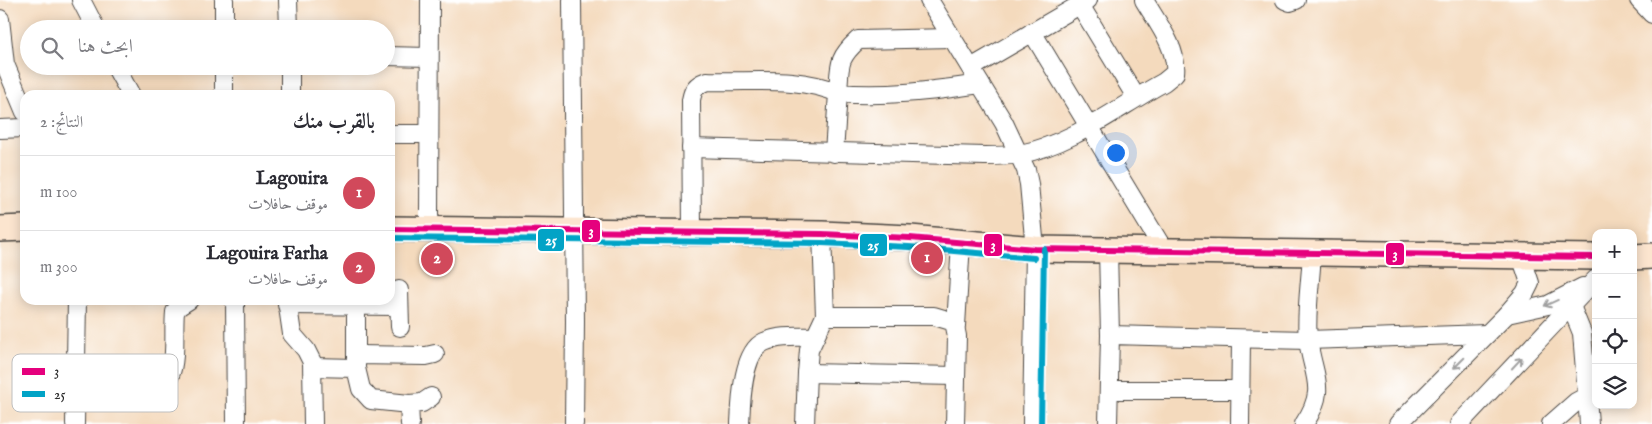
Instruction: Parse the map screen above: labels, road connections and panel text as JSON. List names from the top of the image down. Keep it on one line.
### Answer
{"lines":["transit line 3","transit line 25"],"legend":["3","25"],"page":{"search":"ابحث هنا","heading":["بالقرب منك","النتائج: 2"],"list":[{"mark":"1","name":"Lagouira","note":"موقف حافلات","value":"100 m"},{"mark":"2","name":"Lagouira Farha","note":"موقف حافلات","value":"300 m"}],"map_buttons":["+","−"],"pins":["1","2"]}}
